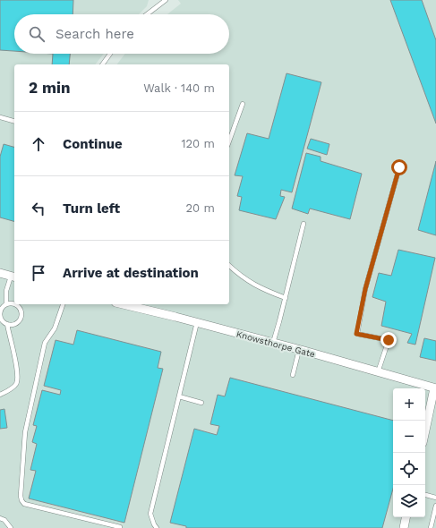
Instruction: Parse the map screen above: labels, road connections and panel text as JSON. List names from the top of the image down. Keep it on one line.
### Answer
{"streets":{"street":["Knowsthorpe Gate"]},"page":{"search":"Search here","heading":["2 min","Walk · 140 m"],"list":[["Continue","120 m"],["Turn left","20 m"],"Arrive at destination"],"map_buttons":["+","−"]}}
